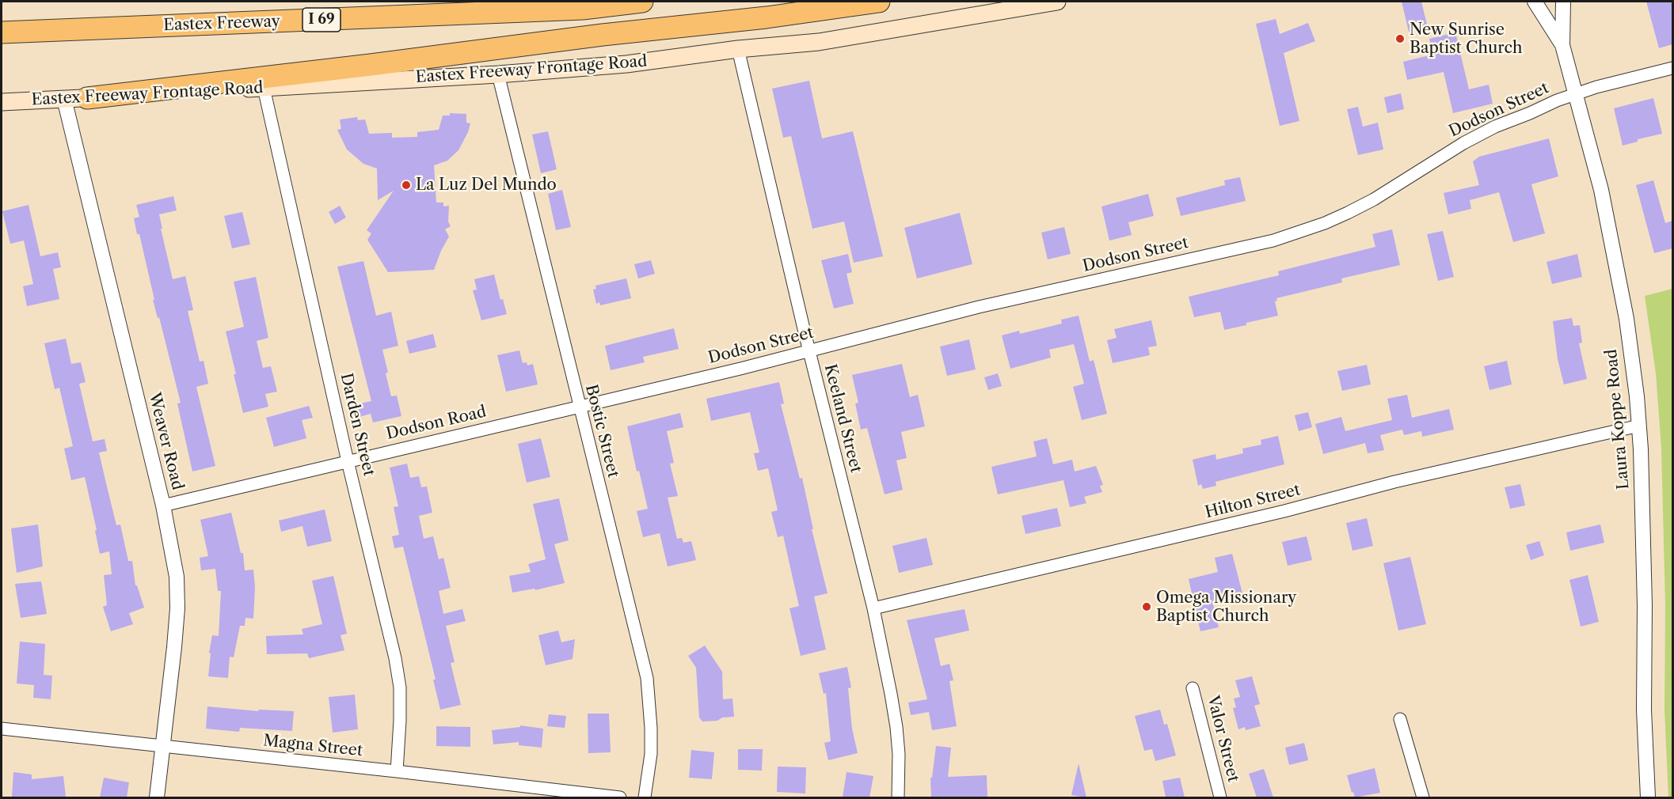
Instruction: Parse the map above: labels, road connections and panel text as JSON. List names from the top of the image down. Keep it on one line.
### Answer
{"streets":{"highway":["I 69","Eastex Freeway"],"main road":["Eastex Freeway Frontage Road"],"street":["Dodson Street","Keeland Street","Laura Koppe Road","Dodson Road","Darden Street","Bostic Street","Weaver Road","Hilton Street","Valor Street","Magna Street"]},"crossings":[["Eastex Freeway Frontage Road","Keeland Street"],["Eastex Freeway Frontage Road","Darden Street"],["Eastex Freeway Frontage Road","Bostic Street"],["Eastex Freeway Frontage Road","Weaver Road"],["Dodson Street","Keeland Street"],["Dodson Street","Laura Koppe Road"],["Dodson Street","Dodson Road"],["Dodson Street","Bostic Street"],["Keeland Street","Hilton Street"],["Laura Koppe Road","Hilton Street"],["Dodson Road","Darden Street"],["Dodson Road","Bostic Street"],["Dodson Road","Weaver Road"],["Darden Street","Magna Street"],["Weaver Road","Magna Street"]],"places":["New Sunrise Baptist Church","La Luz Del Mundo","Omega Missionary Baptist Church"]}
